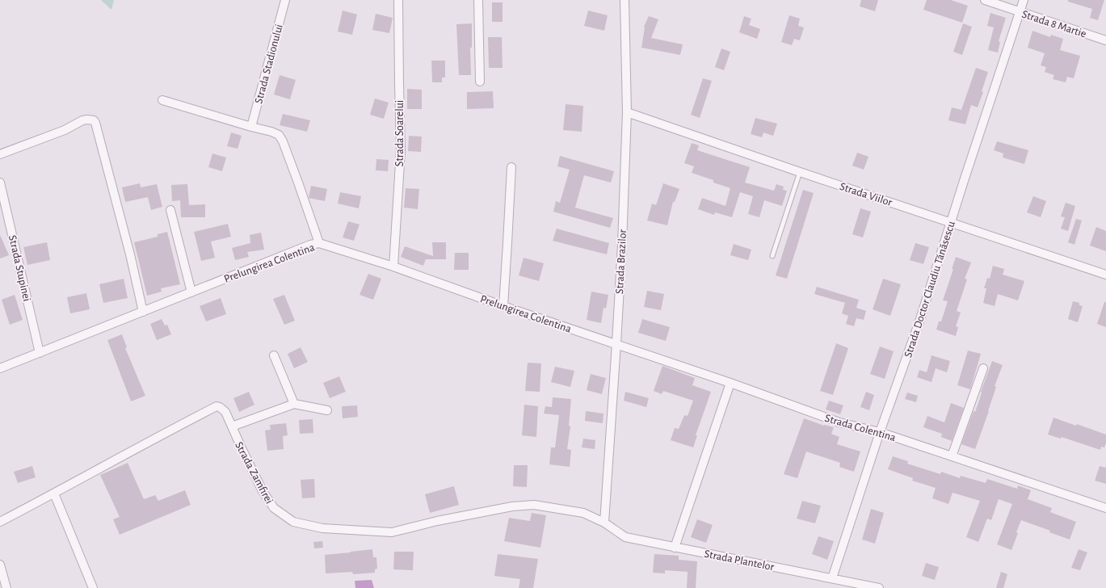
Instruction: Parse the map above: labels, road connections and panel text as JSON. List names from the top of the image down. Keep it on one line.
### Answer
{"streets":{"street":["Strada 8 Martie","Strada Stadionului","Strada Soarelui","Strada Viilor","Strada Brazilor","Prelungirea Colentina","Strada Stupinei","Strada Doctor Claudiu Tănăsescu","Strada Colentina","Strada Zamfirei","Strada Plantelor"]},"crossings":[["Strada 8 Martie","Strada Doctor Claudiu Tănăsescu"],["Strada Soarelui","Prelungirea Colentina"],["Strada Viilor","Strada Brazilor"],["Strada Viilor","Strada Doctor Claudiu Tănăsescu"],["Strada Brazilor","Prelungirea Colentina"],["Strada Brazilor","Strada Colentina"],["Strada Brazilor","Strada Zamfirei"],["Strada Brazilor","Strada Plantelor"],["Prelungirea Colentina","Strada Stupinei"],["Prelungirea Colentina","Strada Colentina"],["Strada Doctor Claudiu Tănăsescu","Strada Colentina"],["Strada Doctor Claudiu Tănăsescu","Strada Plantelor"],["Strada Zamfirei","Strada Plantelor"]]}
